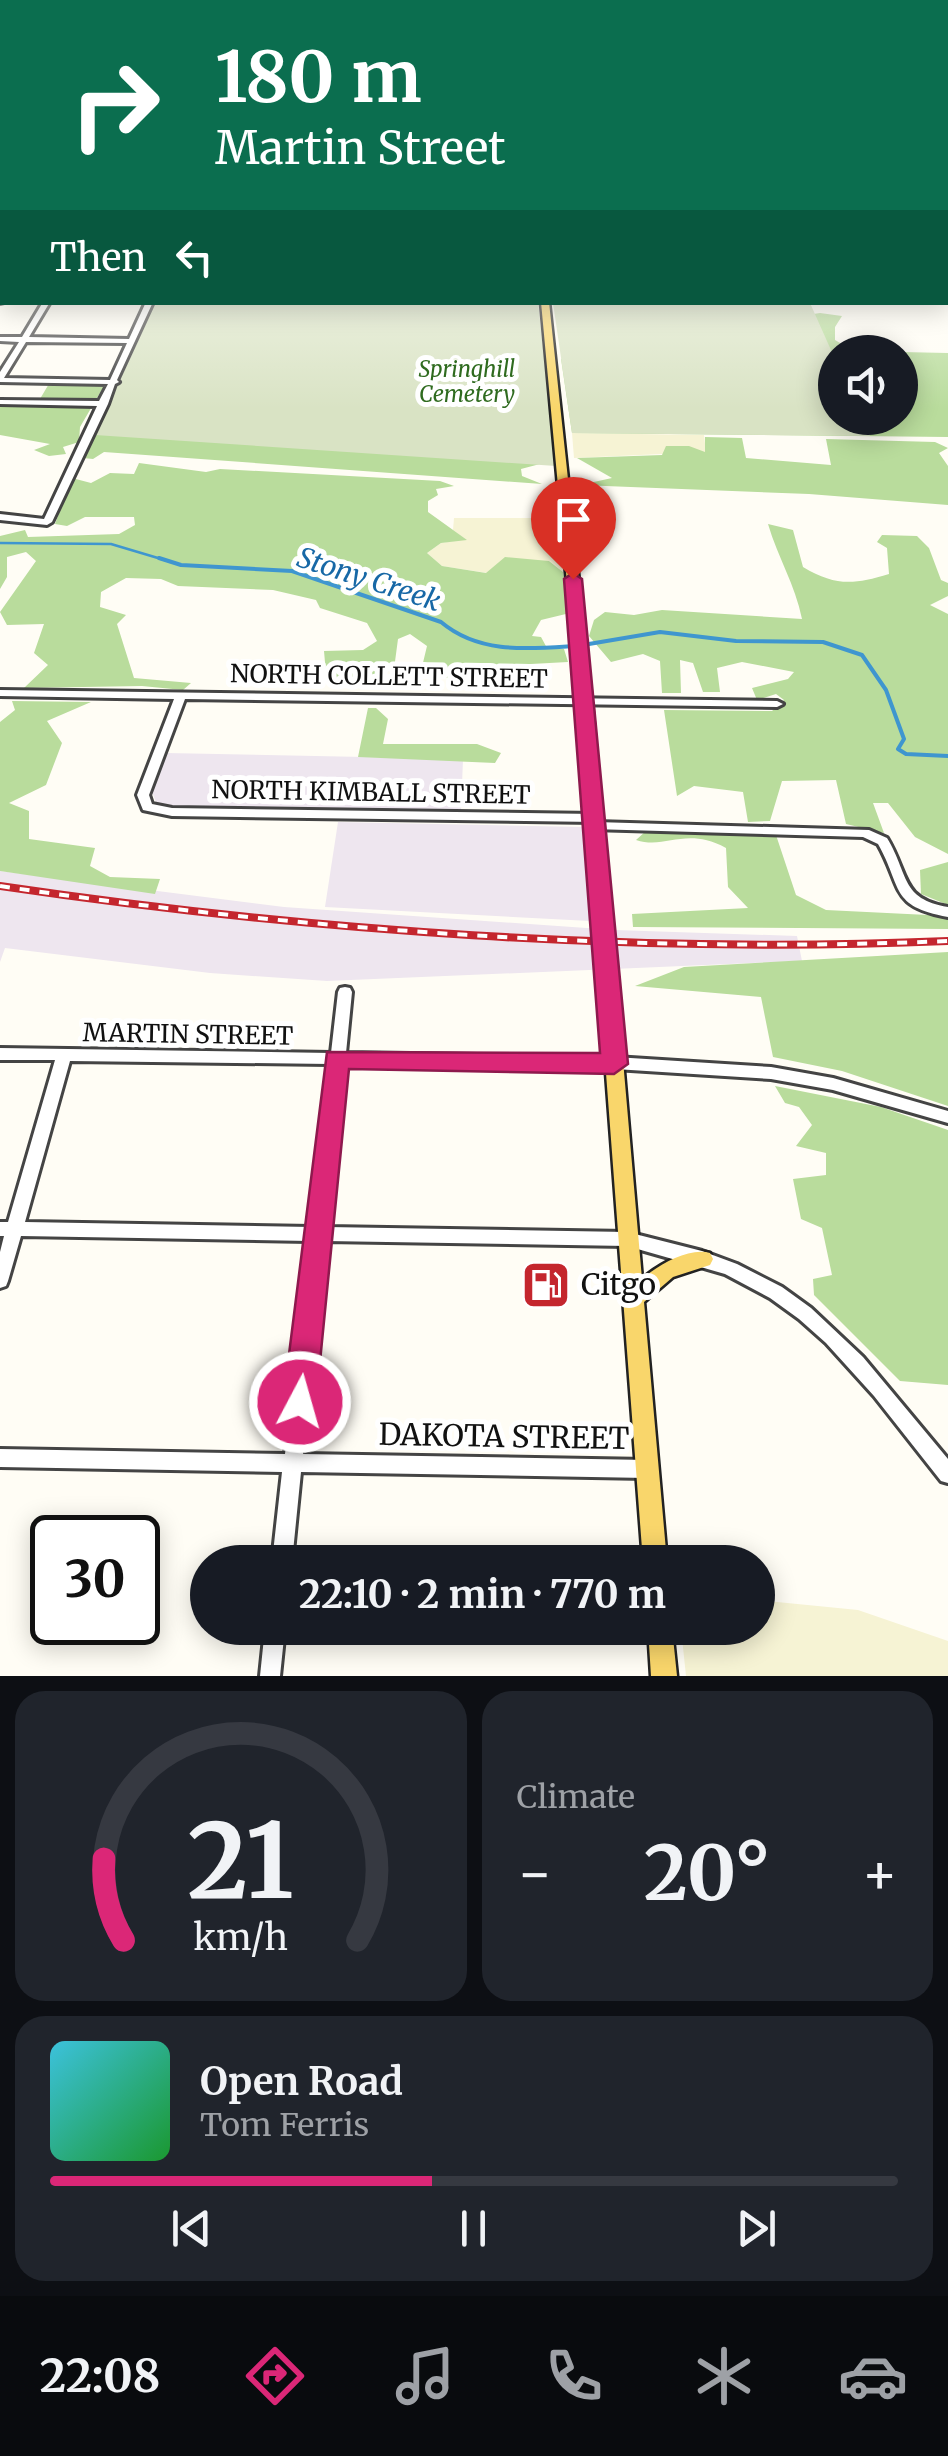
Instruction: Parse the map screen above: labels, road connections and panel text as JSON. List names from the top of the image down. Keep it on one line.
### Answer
{"streets":{"street":["NORTH COLLETT STREET","NORTH KIMBALL STREET","MARTIN STREET","DAKOTA STREET"]},"crossings":[["NORTH COLLETT STREET","NORTH KIMBALL STREET"]],"water":["Stony Creek"],"parks":["Springhill Cemetery"],"places":{"fuel station":["Citgo"]},"page":{"turn":["180 m","Martin Street"],"then":"Then","limit":"30","trip":"22:10 · 2 min · 770 m","tile":"Climate","heat":["−","20°","+"],"song":["Open Road","Tom Ferris"],"tabs":"22:08","gauge":["21","km/h"]}}
